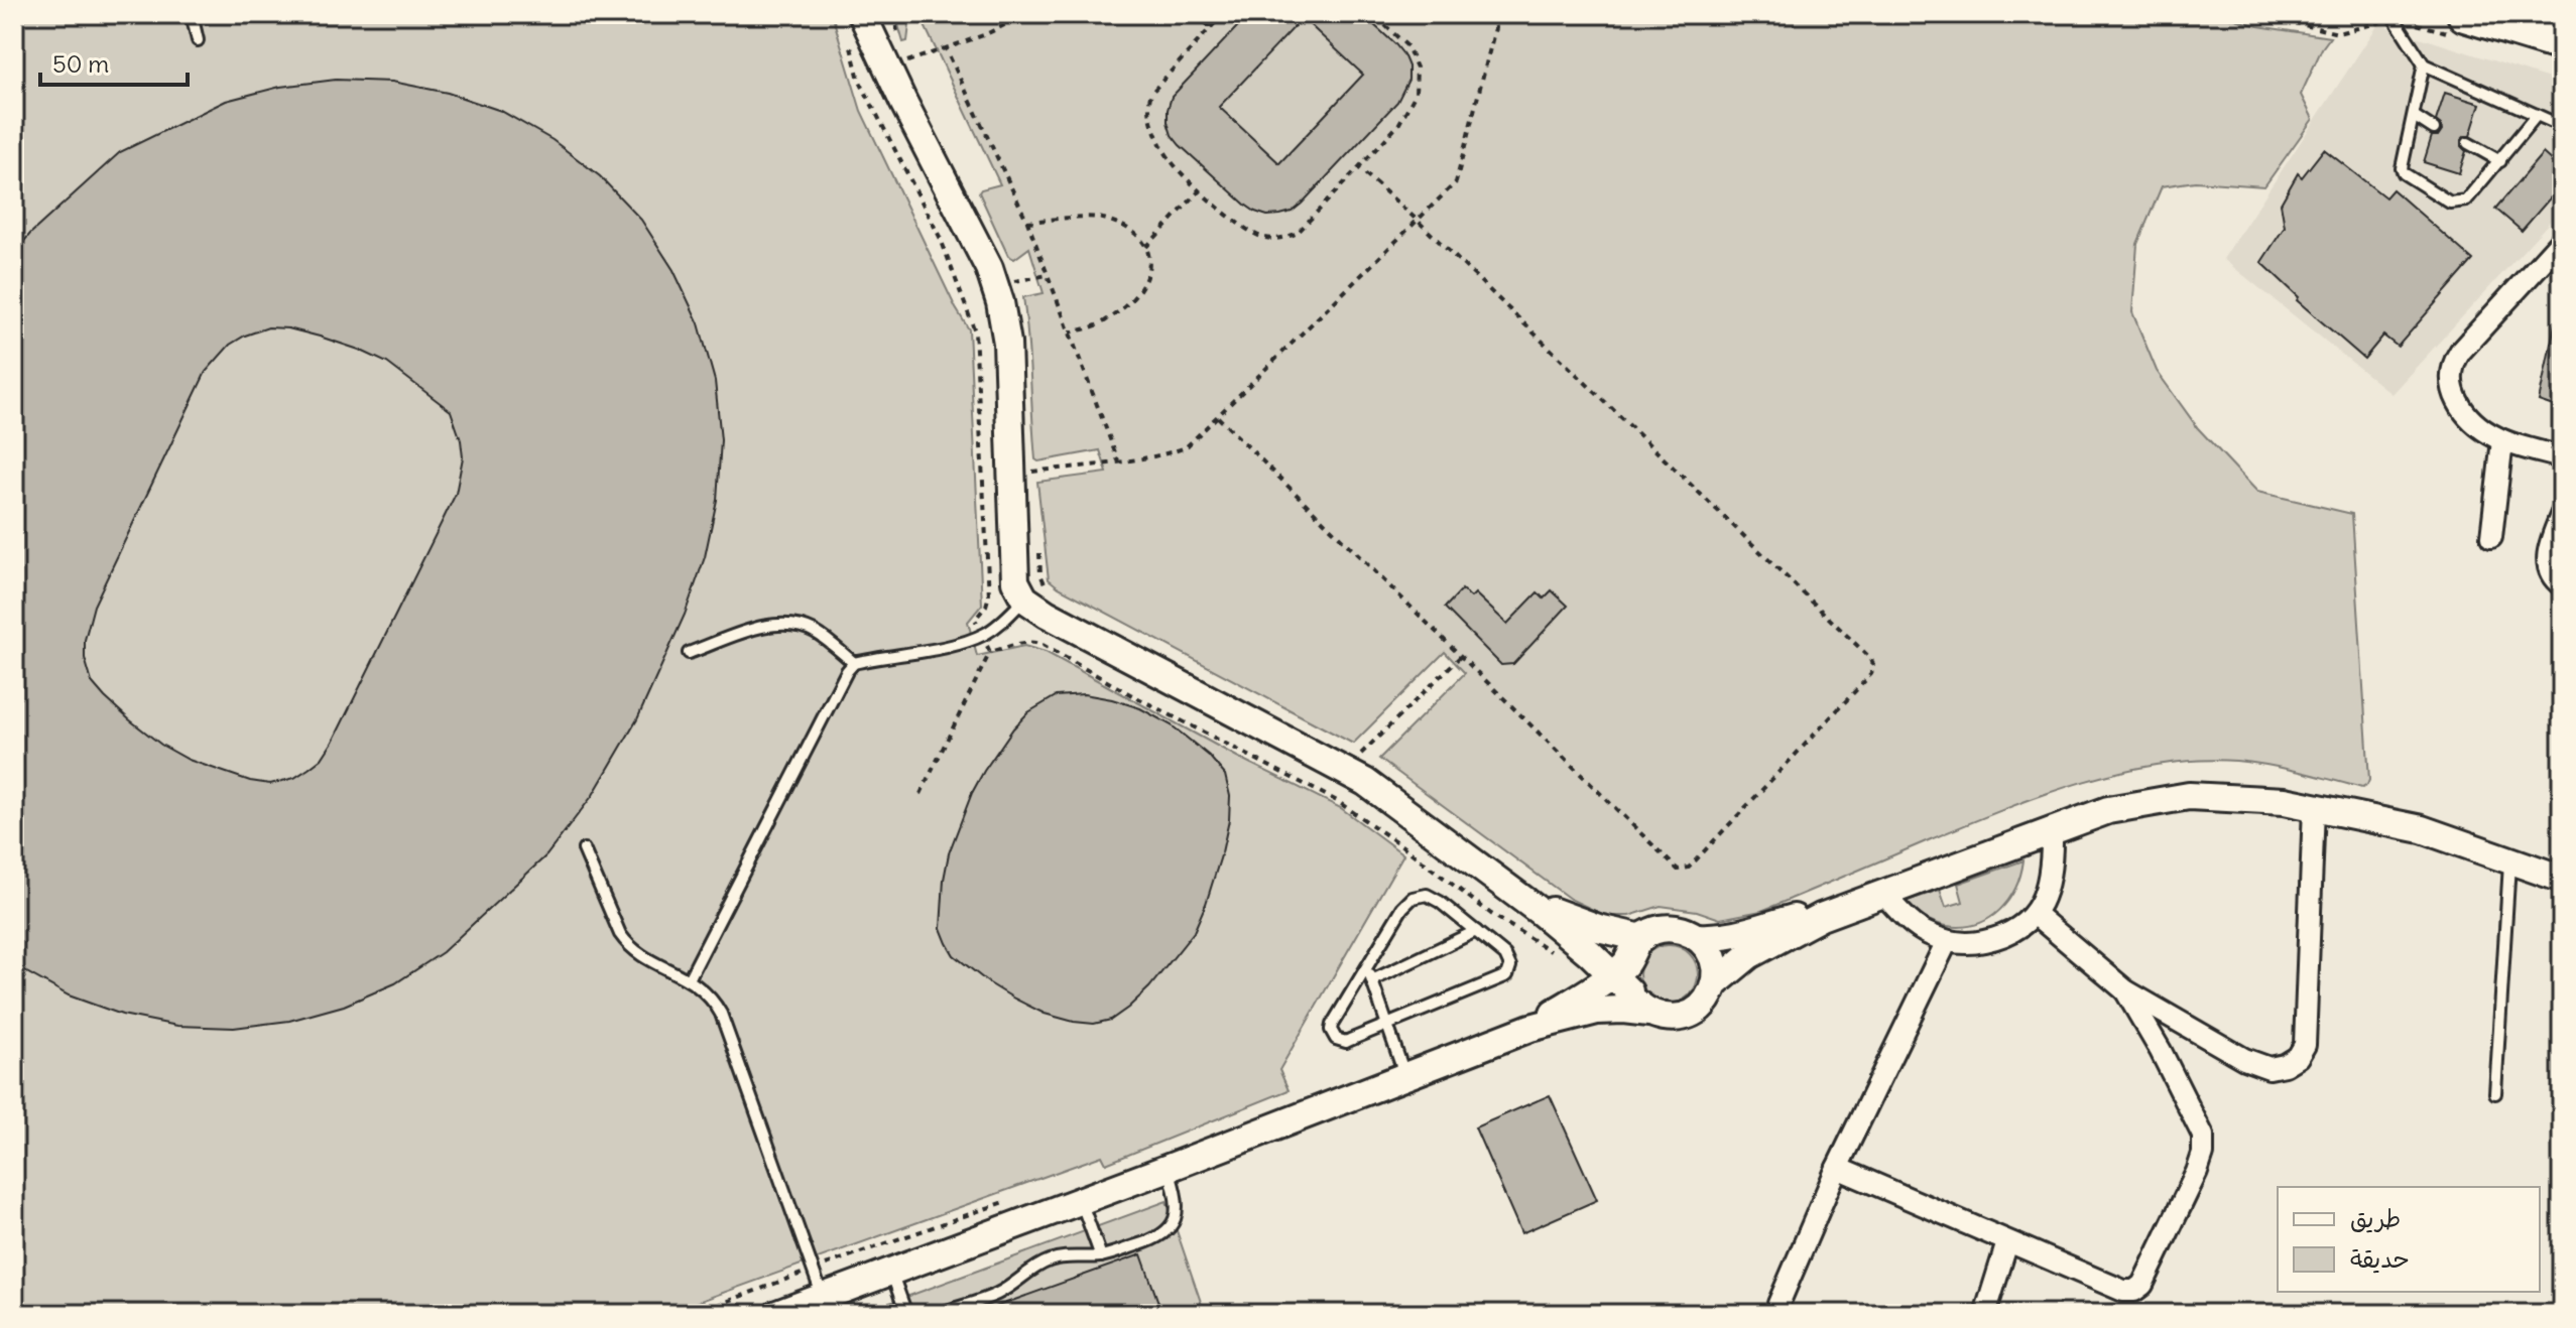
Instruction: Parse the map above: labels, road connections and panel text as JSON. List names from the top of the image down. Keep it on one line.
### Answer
{"legend":["طريق","حديقة"],"scale_bar":"50 m"}
